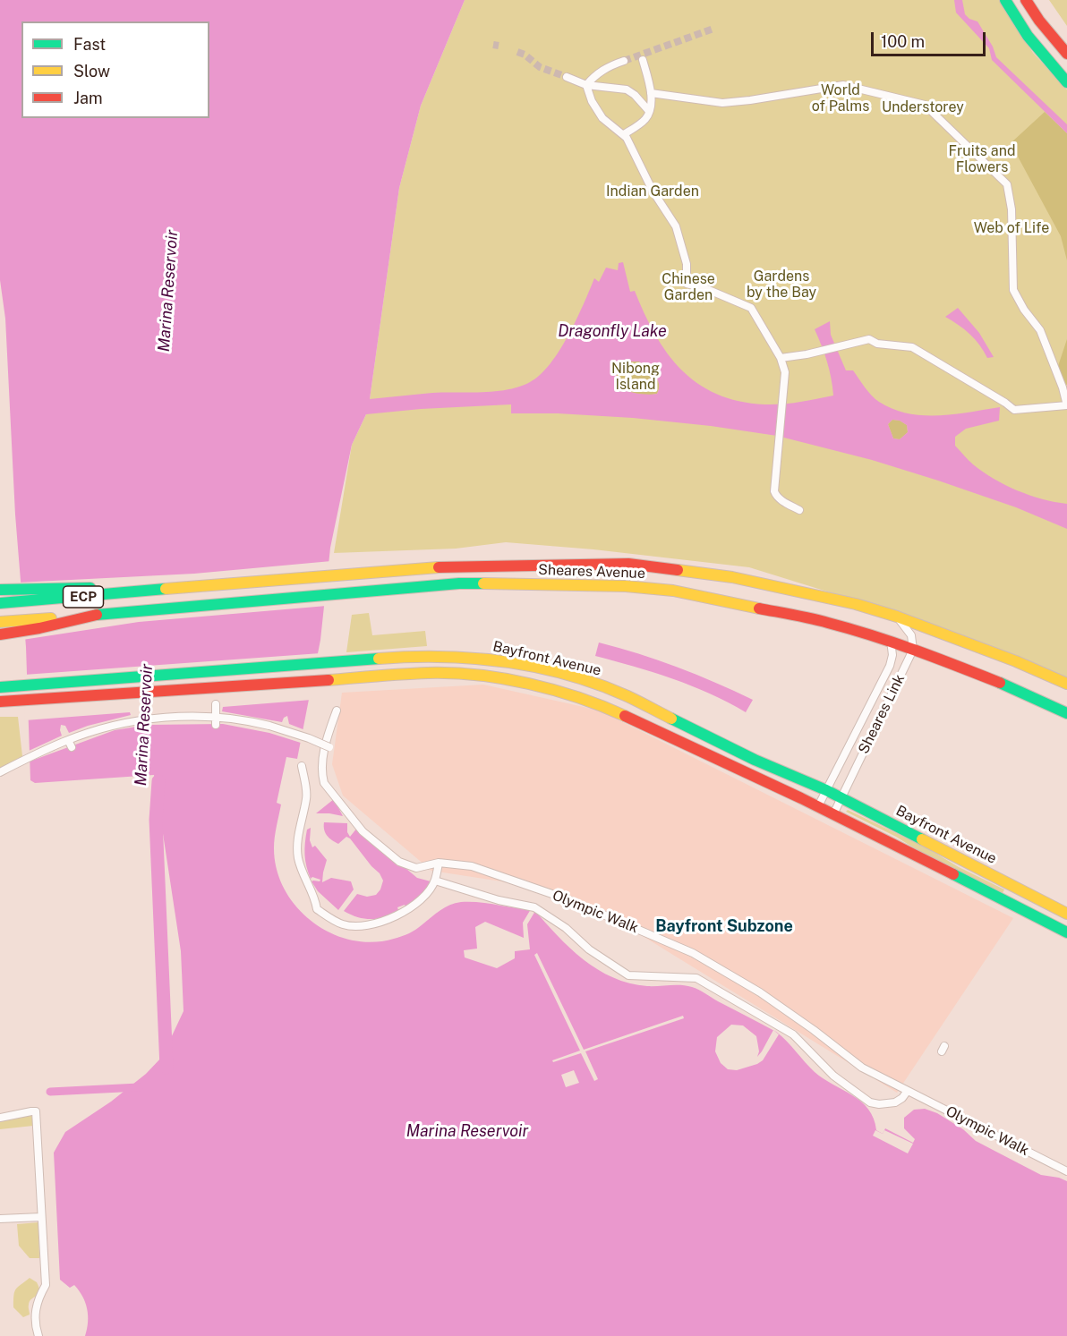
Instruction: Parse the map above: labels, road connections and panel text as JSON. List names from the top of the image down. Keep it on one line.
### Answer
{"streets":{"main road":["Sheares Avenue","ECP","Bayfront Avenue"],"street":["Sheares Link","Olympic Walk"]},"crossings":[["Sheares Avenue","ECP"],["Sheares Avenue","Sheares Link"],["Bayfront Avenue","Sheares Link"]],"districts":["Bayfront Subzone"],"water":["Marina Reservoir","Dragonfly Lake"],"parks":["World of Palms","Understorey","Fruits and Flowers","Indian Garden","Web of Life","Gardens by the Bay","Chinese Garden","Nibong Island"],"legend":["Fast","Slow","Jam"],"scale_bar":"100 m"}
